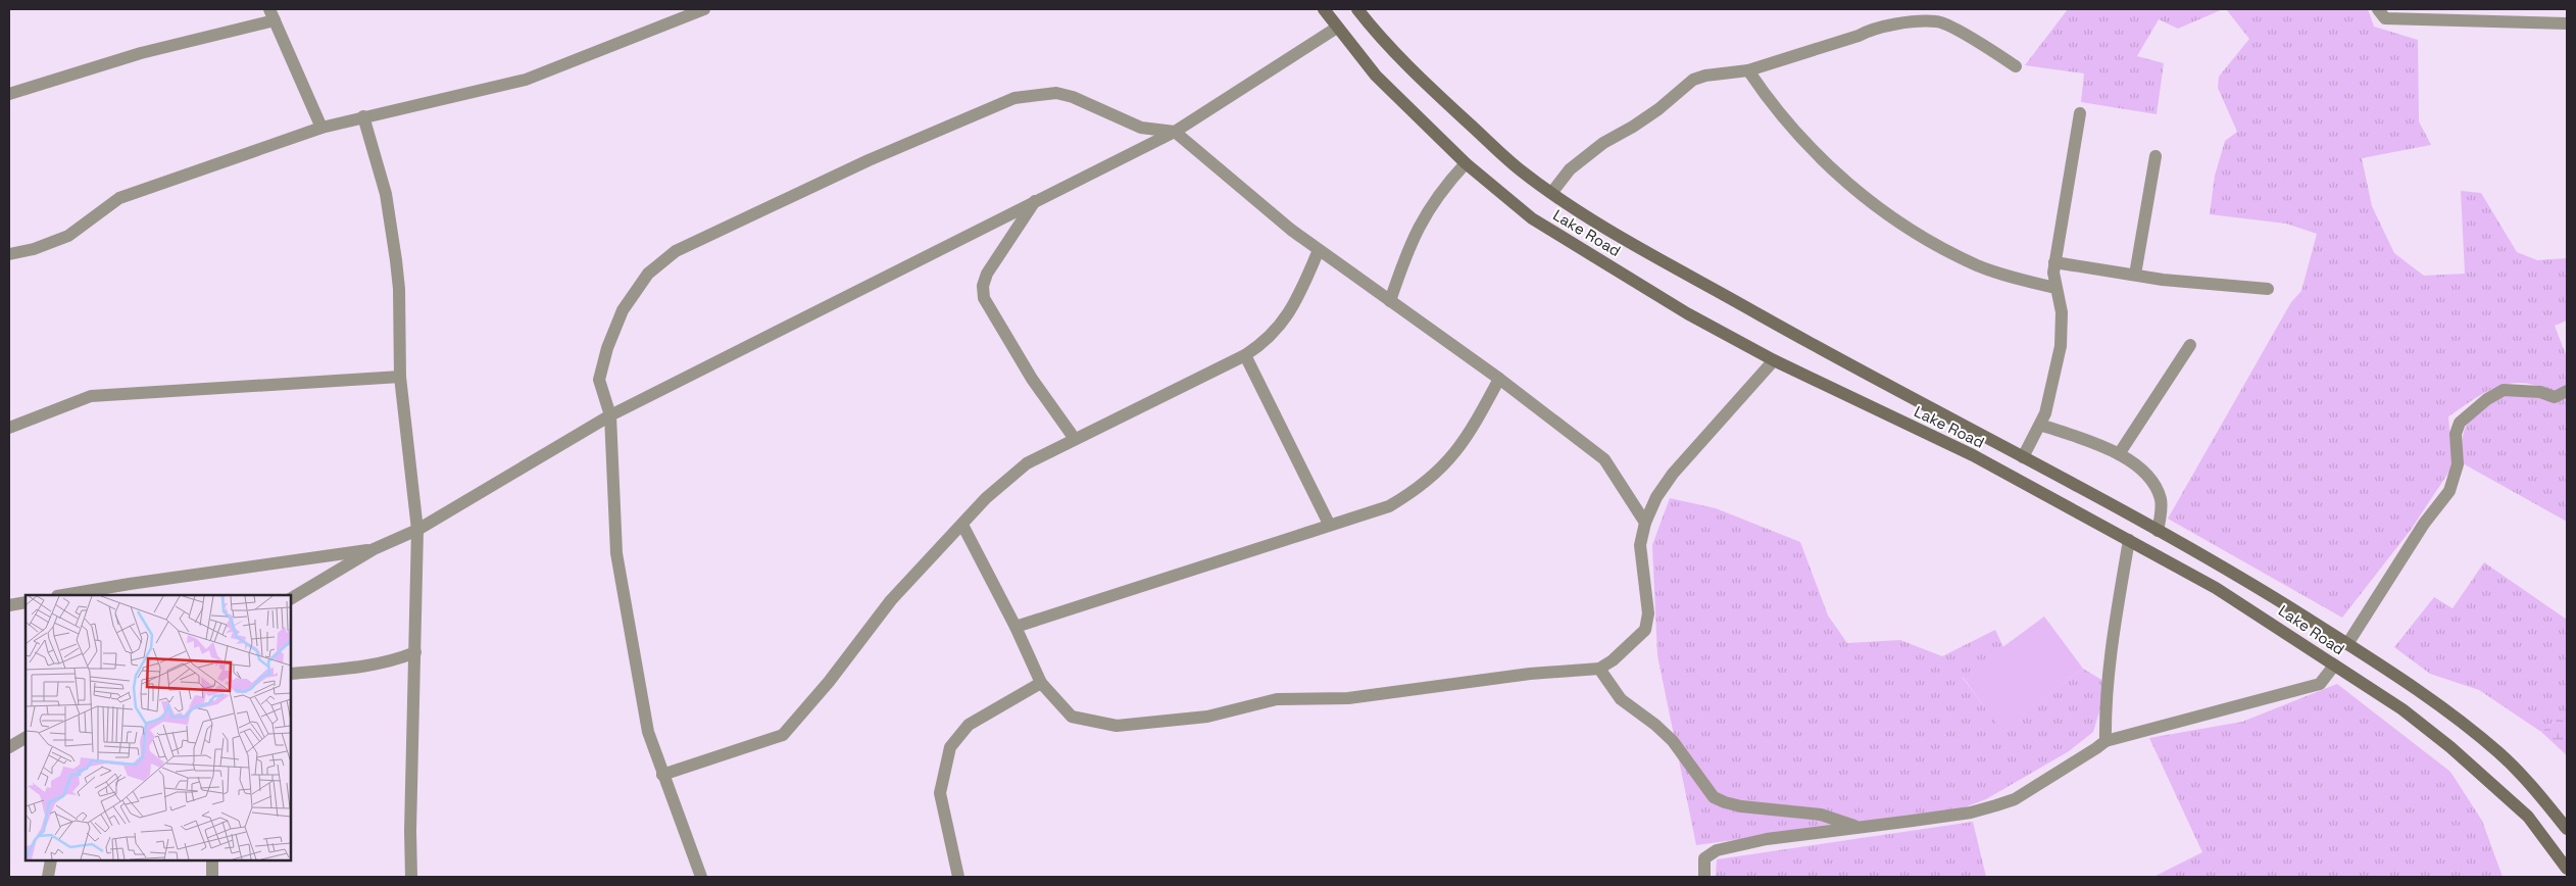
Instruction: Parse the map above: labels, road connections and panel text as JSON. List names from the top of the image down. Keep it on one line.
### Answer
{"streets":{"main road":["Lake Road"]}}
